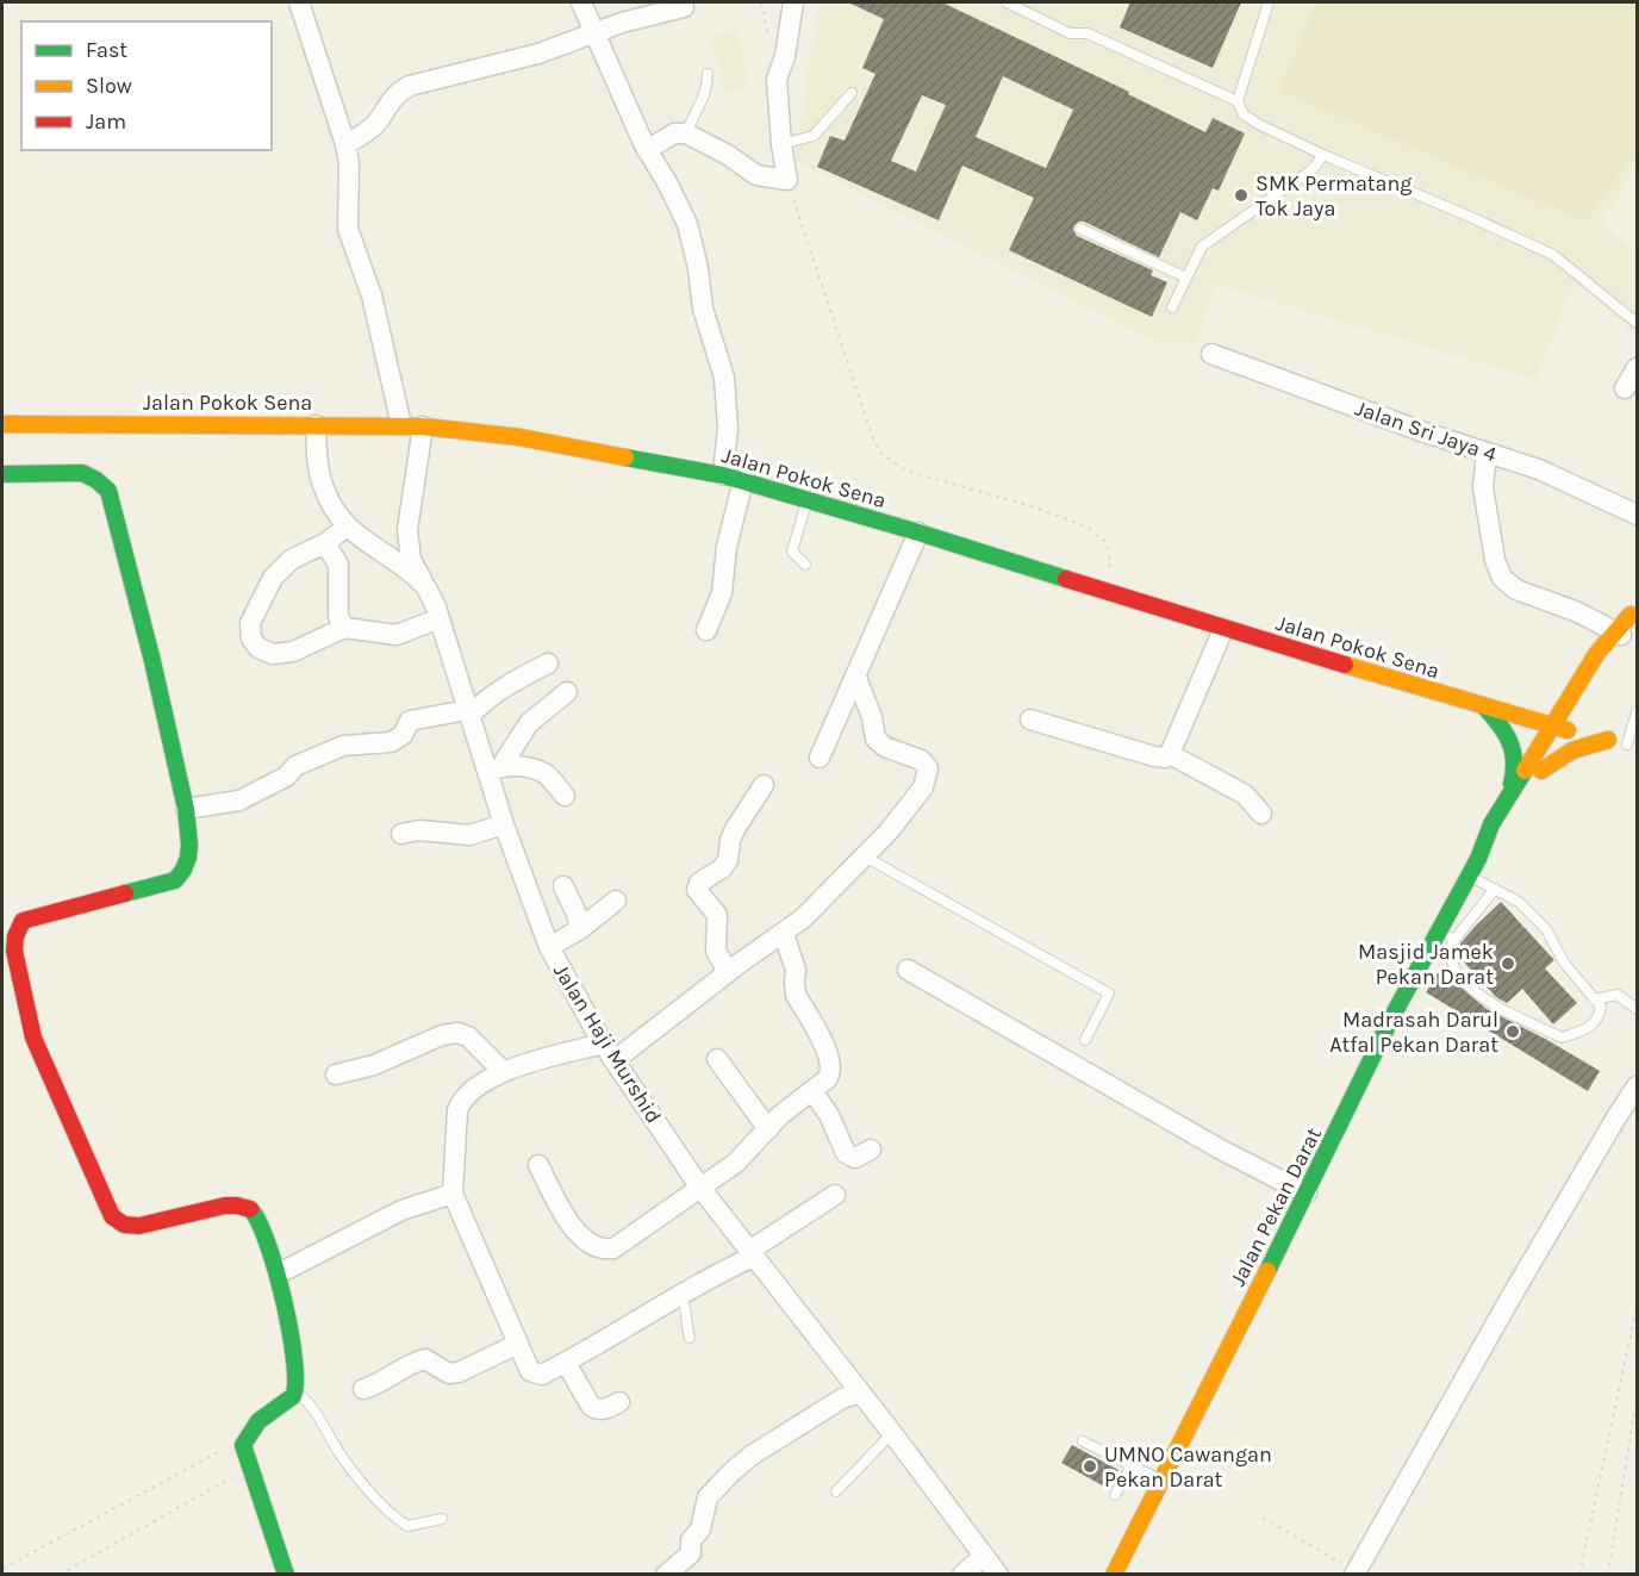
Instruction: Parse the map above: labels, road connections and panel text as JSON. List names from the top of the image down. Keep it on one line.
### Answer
{"streets":{"main road":["Jalan Pokok Sena","Jalan Pekan Darat"],"street":["Jalan Sri Jaya 4","Jalan Haji Murshid"]},"crossings":[["Jalan Pokok Sena","Jalan Haji Murshid"]],"places":["SMK Permatang Tok Jaya","Masjid Jamek Pekan Darat","Madrasah Darul Atfal Pekan Darat","UMNO Cawangan Pekan Darat"],"legend":["Fast","Slow","Jam"]}
